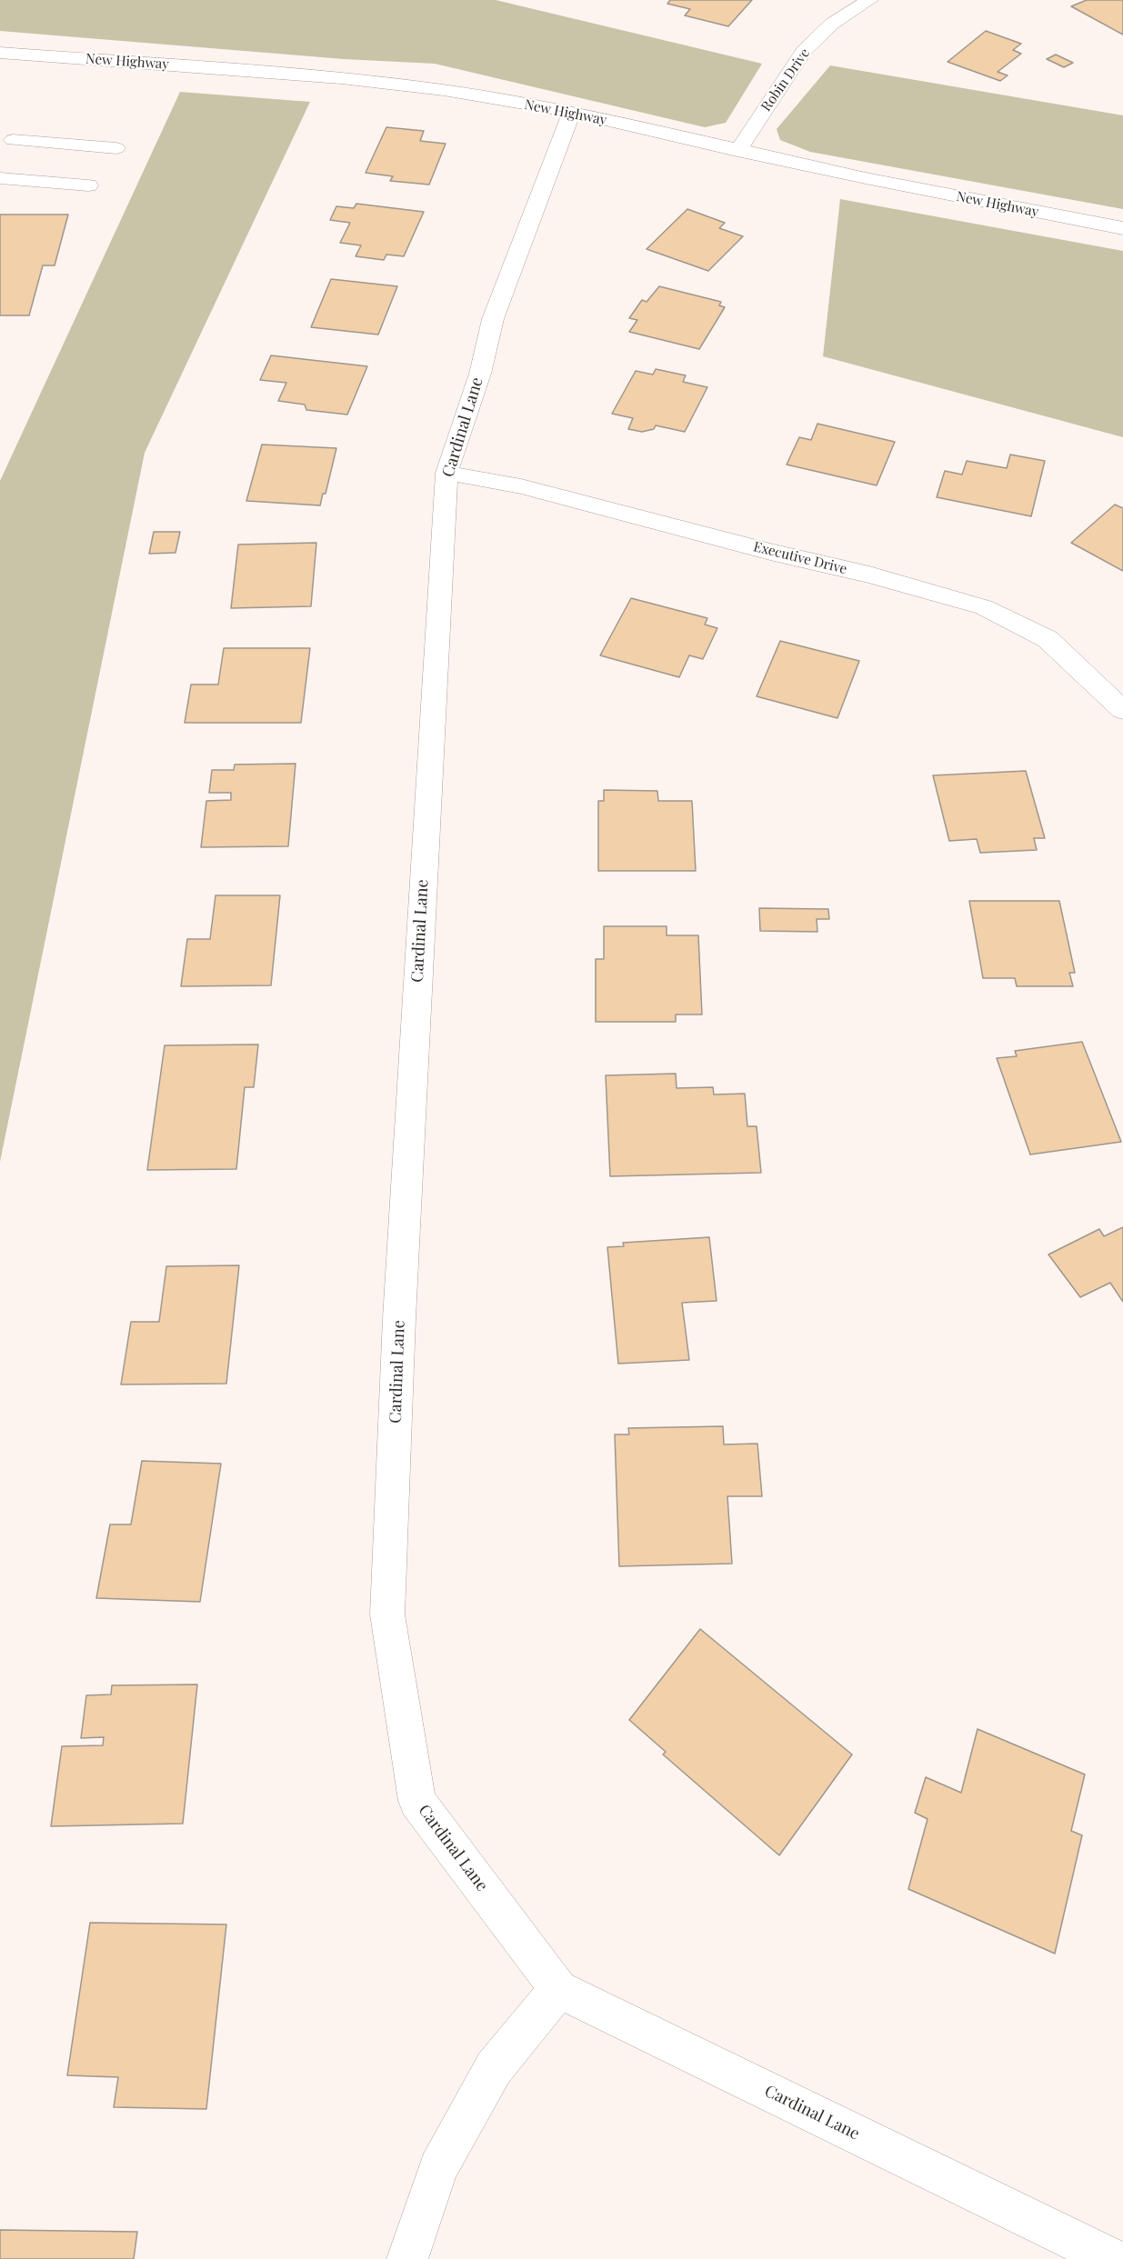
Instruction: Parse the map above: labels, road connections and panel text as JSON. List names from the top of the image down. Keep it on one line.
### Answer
{"streets":{"street":["New Highway","Robin Drive","Cardinal Lane","Executive Drive"]},"crossings":[["New Highway","Robin Drive"],["New Highway","Cardinal Lane"],["Cardinal Lane","Executive Drive"]]}
